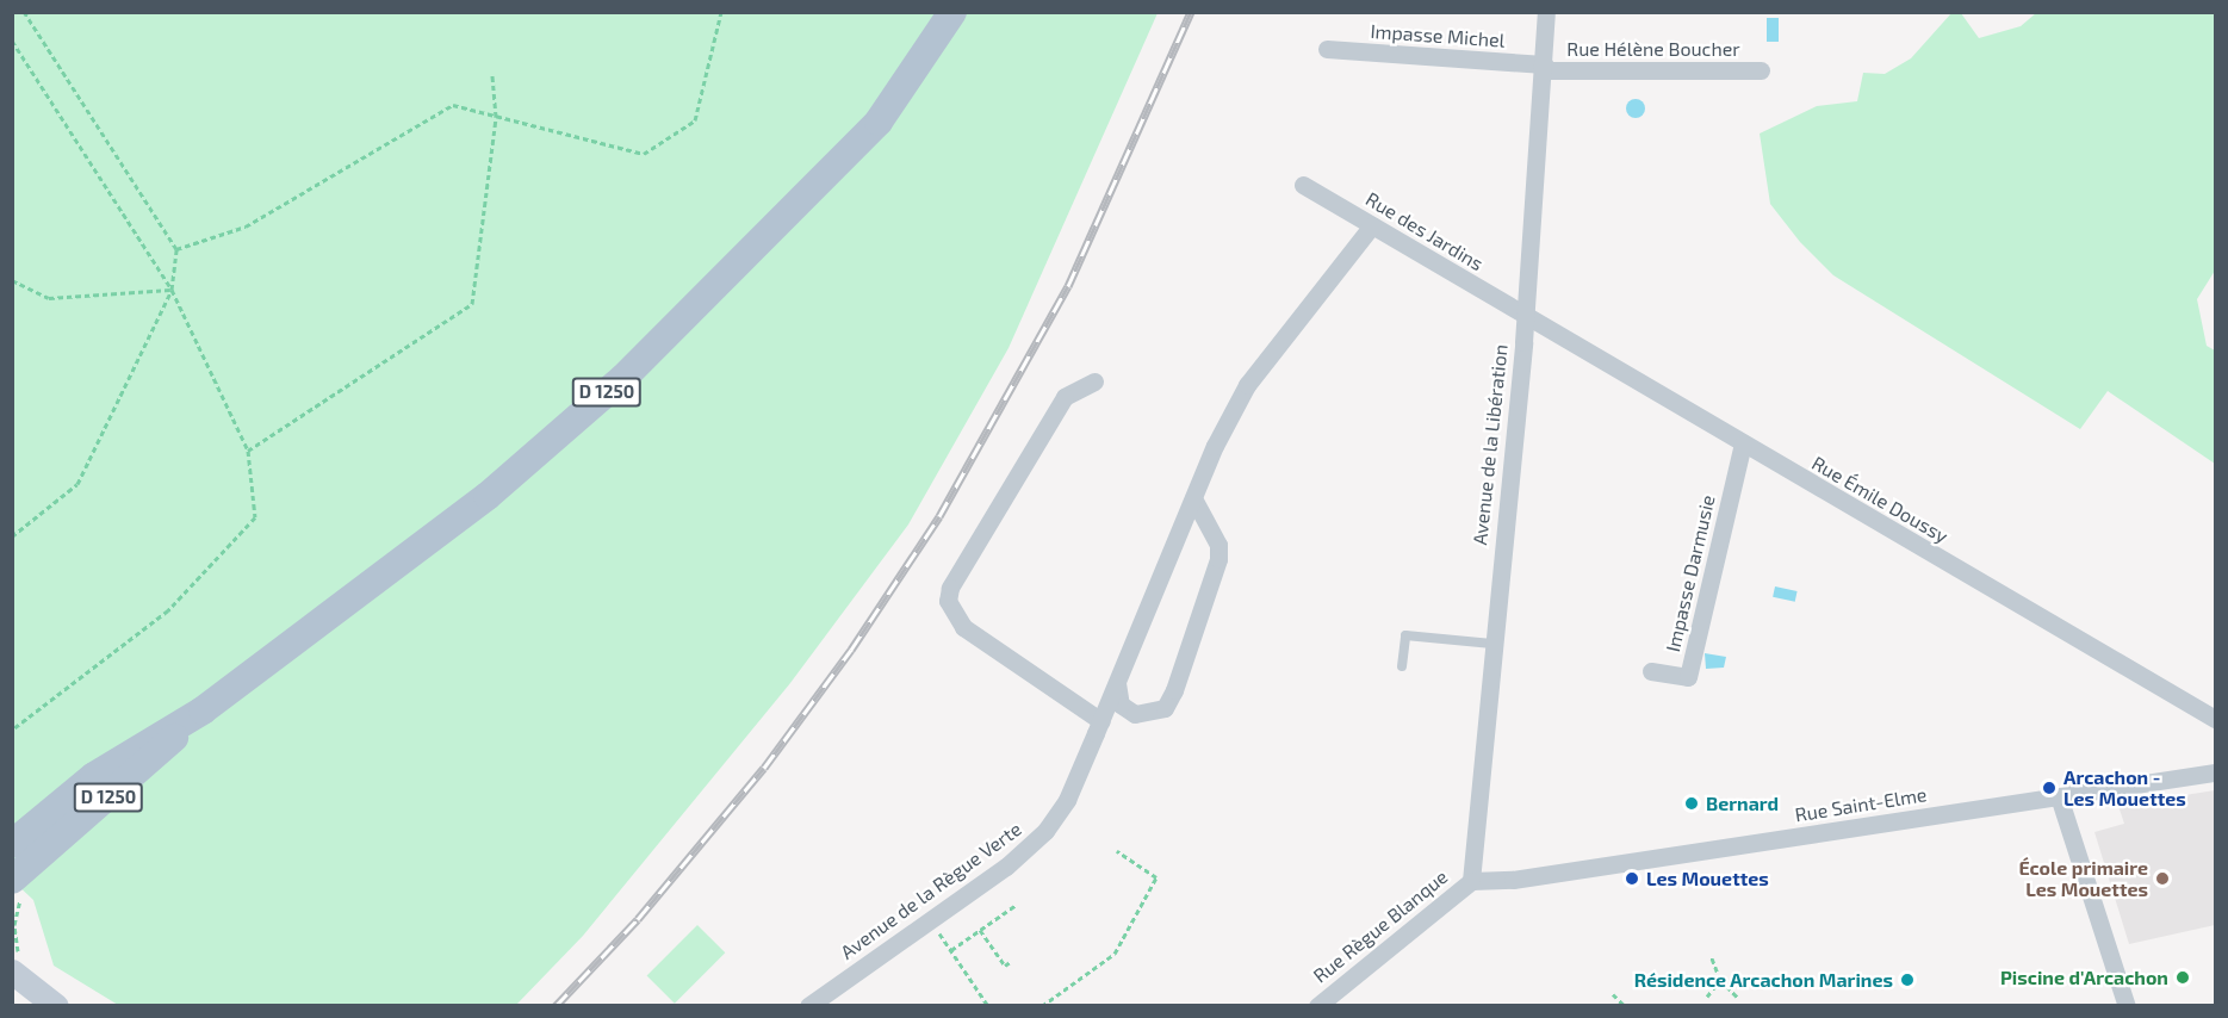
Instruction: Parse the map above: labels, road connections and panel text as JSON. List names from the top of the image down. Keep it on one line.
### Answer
{"streets":{"main road":["D 1250"],"street":["Impasse Michel","Rue Hélène Boucher","Rue des Jardins","Avenue de la Libération","Rue Émile Doussy","Impasse Darmusie","Rue Saint-Elme","Avenue de la Règue Verte","Rue Règue Blanque"]},"crossings":[["Impasse Michel","Rue Hélène Boucher"],["Impasse Michel","Avenue de la Libération"],["Rue Hélène Boucher","Avenue de la Libération"],["Rue des Jardins","Avenue de la Libération"],["Rue des Jardins","Rue Émile Doussy"],["Rue des Jardins","Avenue de la Règue Verte"],["Avenue de la Libération","Rue Émile Doussy"],["Avenue de la Libération","Rue Saint-Elme"],["Avenue de la Libération","Rue Règue Blanque"],["Rue Émile Doussy","Impasse Darmusie"],["Rue Saint-Elme","Rue Règue Blanque"]],"places":["Arcachon - Les Mouettes","Bernard","Les Mouettes","École primaire Les Mouettes","Piscine d'Arcachon","Résidence Arcachon Marines"]}
